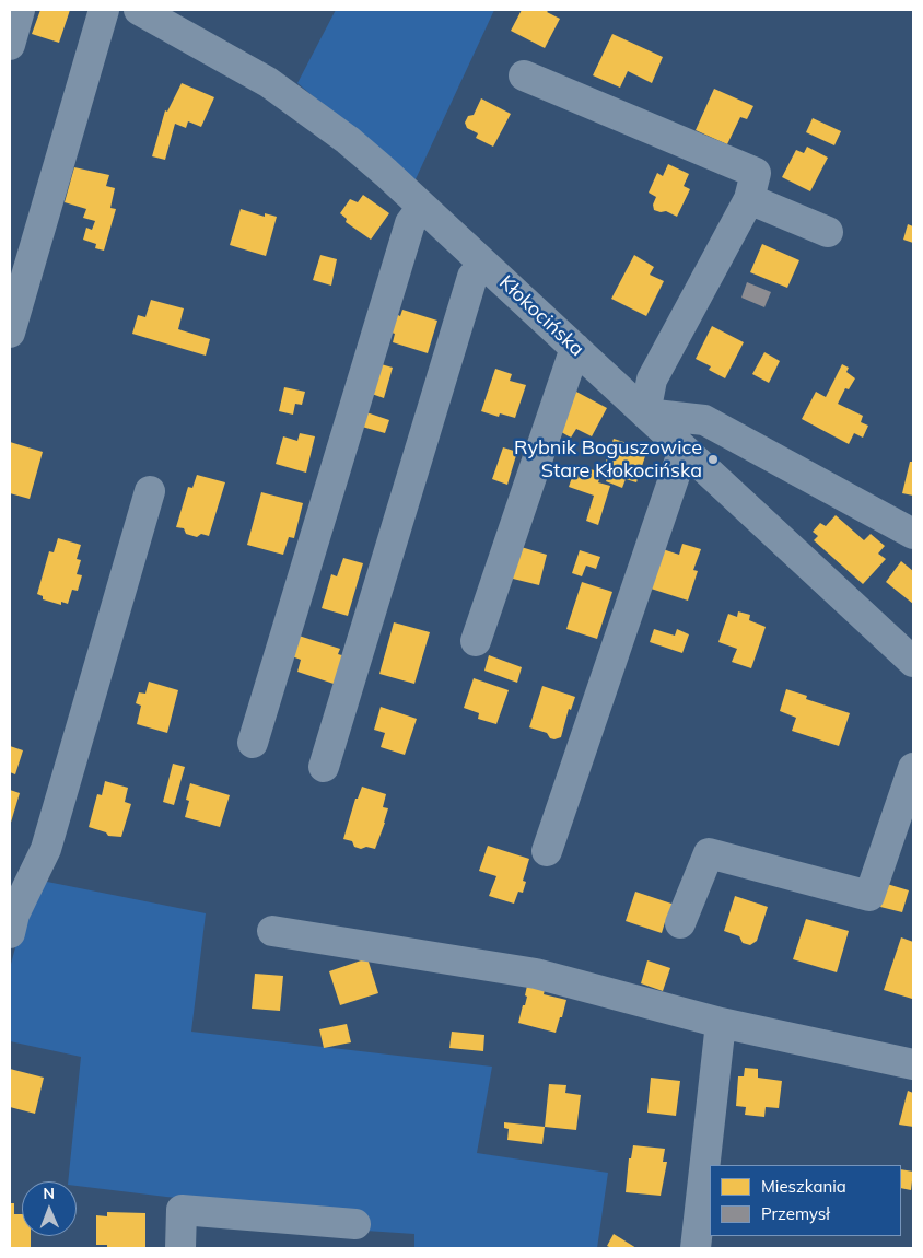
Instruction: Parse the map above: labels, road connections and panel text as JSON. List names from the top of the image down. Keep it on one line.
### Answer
{"streets":{"street":["Kłokocińska"]},"places":["Rybnik Boguszowice Stare Kłokocińska"],"legend":["Mieszkania","Przemysł"],"north":"top"}
